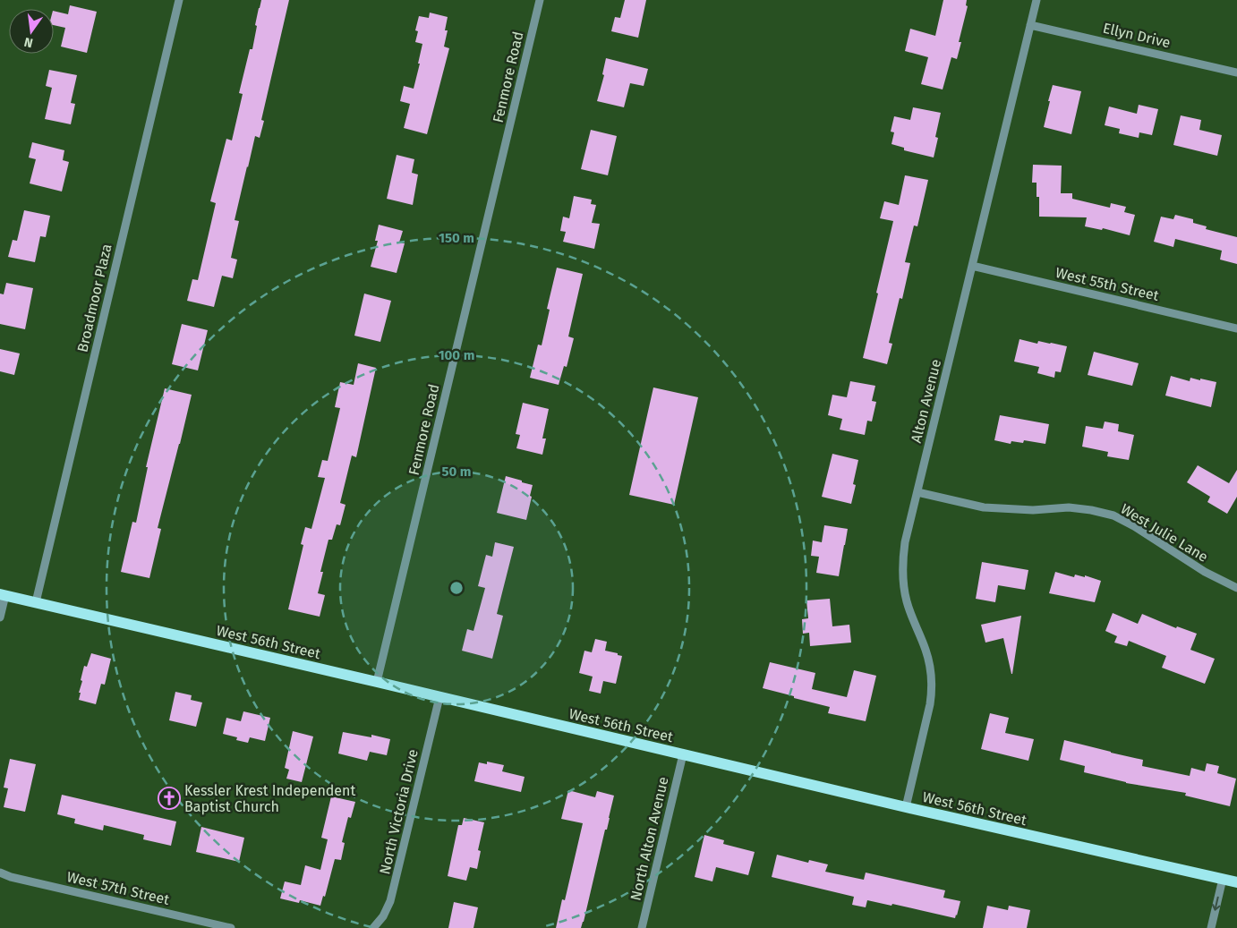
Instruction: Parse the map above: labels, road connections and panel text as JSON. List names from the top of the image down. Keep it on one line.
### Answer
{"streets":{"main road":["West 56th Street"],"street":["Ellyn Drive","Fenmore Road","West 55th Street","Broadmoor Plaza","Alton Avenue","West Julie Lane","North Victoria Drive","North Alton Avenue","West 57th Street"]},"crossings":[["Ellyn Drive","Alton Avenue"],["Fenmore Road","West 56th Street"],["West 55th Street","Alton Avenue"],["Broadmoor Plaza","West 56th Street"],["Alton Avenue","West Julie Lane"],["Alton Avenue","West 56th Street"],["West 56th Street","North Victoria Drive"],["West 56th Street","North Alton Avenue"]],"places":{"church":["Kessler Krest Independent Baptist Church"]},"north":"bottom","rings":["150 m","100 m","50 m"]}
